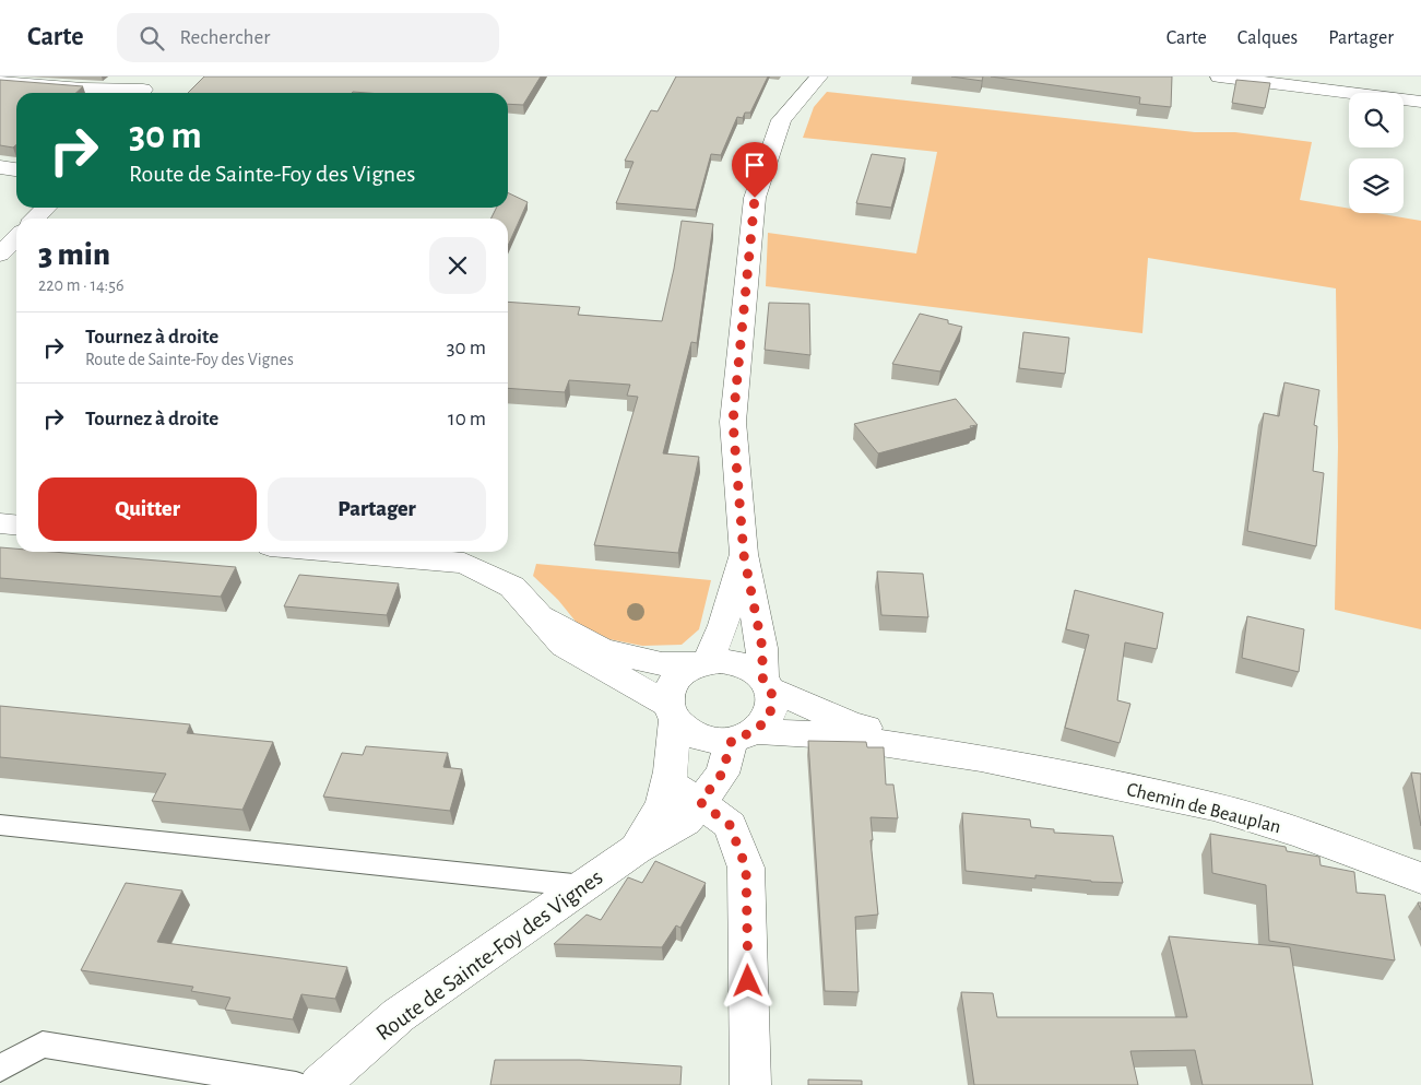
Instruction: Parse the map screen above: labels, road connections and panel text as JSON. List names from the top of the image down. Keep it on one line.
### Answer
{"streets":{"street":["Chemin de Beauplan","Route de Sainte-Foy des Vignes"]},"crossings":[["Chemin de Beauplan","Route de Sainte-Foy des Vignes"]],"page":{"header":"Carte","search":"Rechercher","nav":["Carte","Calques","Partager"],"turn":["30 m","Route de Sainte-Foy des Vignes"],"heading":["3 min","220 m · 14:56"],"list":[{"name":"Tournez à droite","note":"Route de Sainte-Foy des Vignes","value":"30 m"},{"name":"Tournez à droite","value":"10 m"}],"buttons":["Quitter","Partager"]}}
